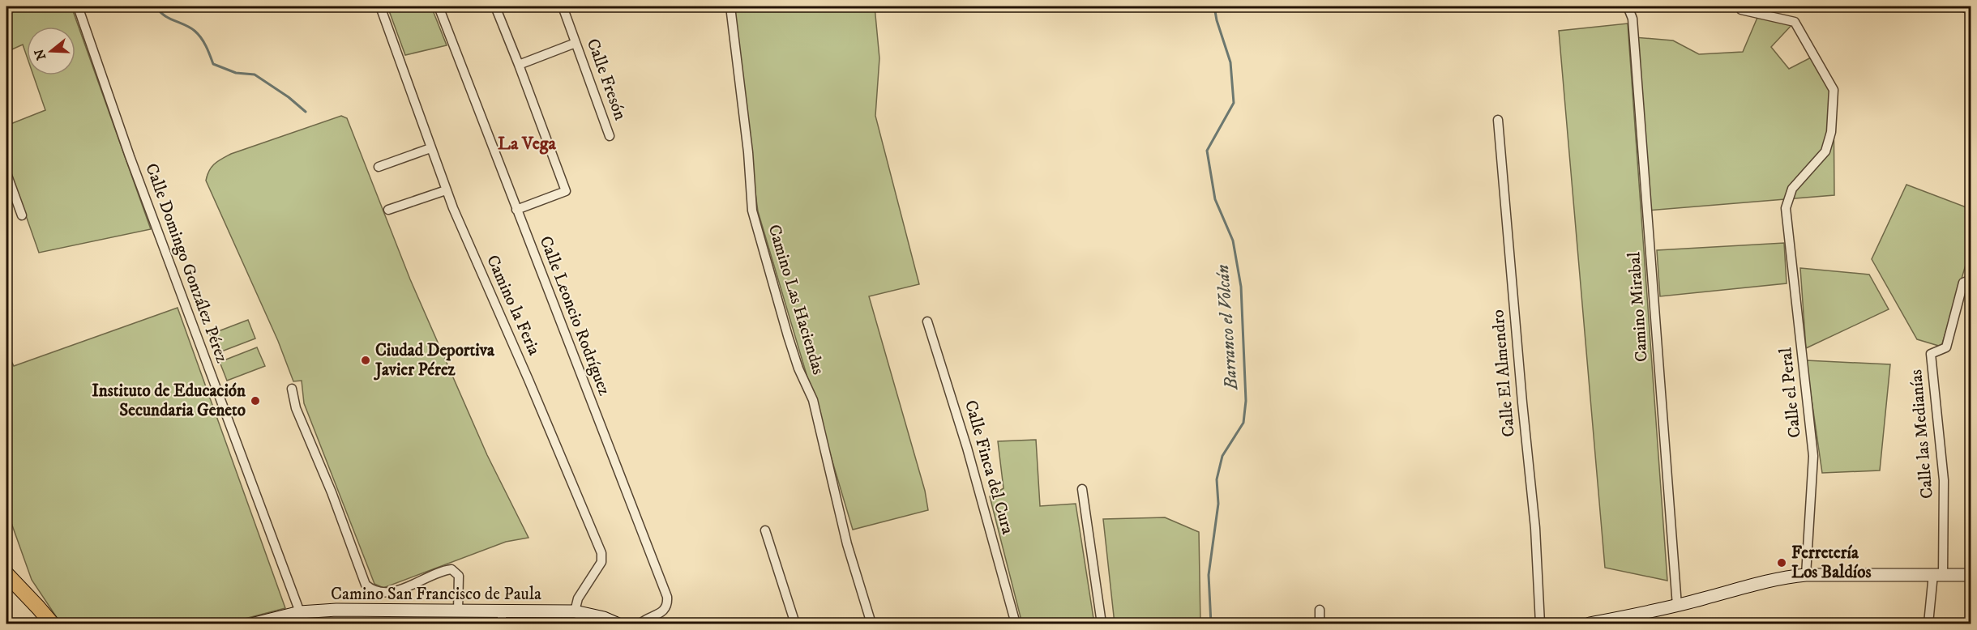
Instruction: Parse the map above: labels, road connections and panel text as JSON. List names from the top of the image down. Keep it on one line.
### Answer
{"streets":{"main road":["Camino San Francisco de Paula"],"street":["Calle Fresón","Calle Domingo González Pérez","Camino Las Haciendas","Camino la Feria","Camino Mirabal","Calle Leoncio Rodríguez","Calle El Almendro","Calle el Peral","Calle las Medianías","Calle Finca del Cura"]},"crossings":[["Calle Domingo González Pérez","Camino San Francisco de Paula"],["Camino la Feria","Camino San Francisco de Paula"]],"districts":["La Vega"],"water":["Barranco el Volcán"],"places":["Ciudad Deportiva Javier Pérez","Instituto de Educación Secundaria Geneto","Ferretería Los Baldíos"],"north":"left"}
